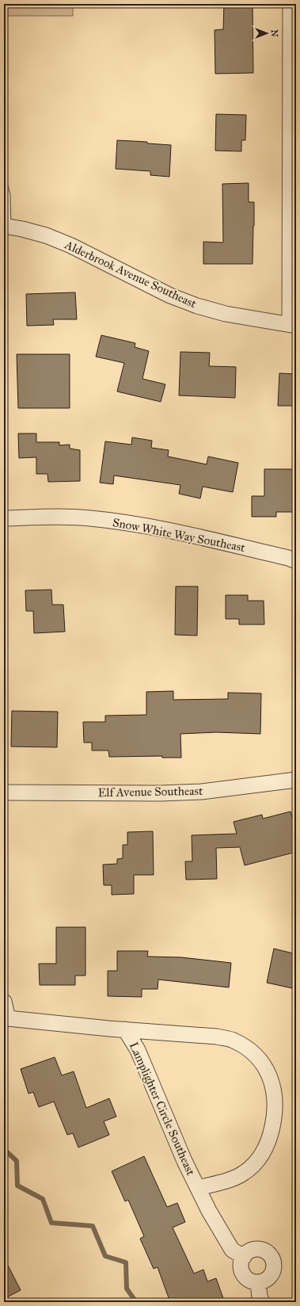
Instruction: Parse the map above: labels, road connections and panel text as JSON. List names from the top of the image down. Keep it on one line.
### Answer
{"streets":{"street":["Alderbrook Avenue Southeast","Snow White Way Southeast","Elf Avenue Southeast","Lamplighter Circle Southeast"]},"north":"right"}
